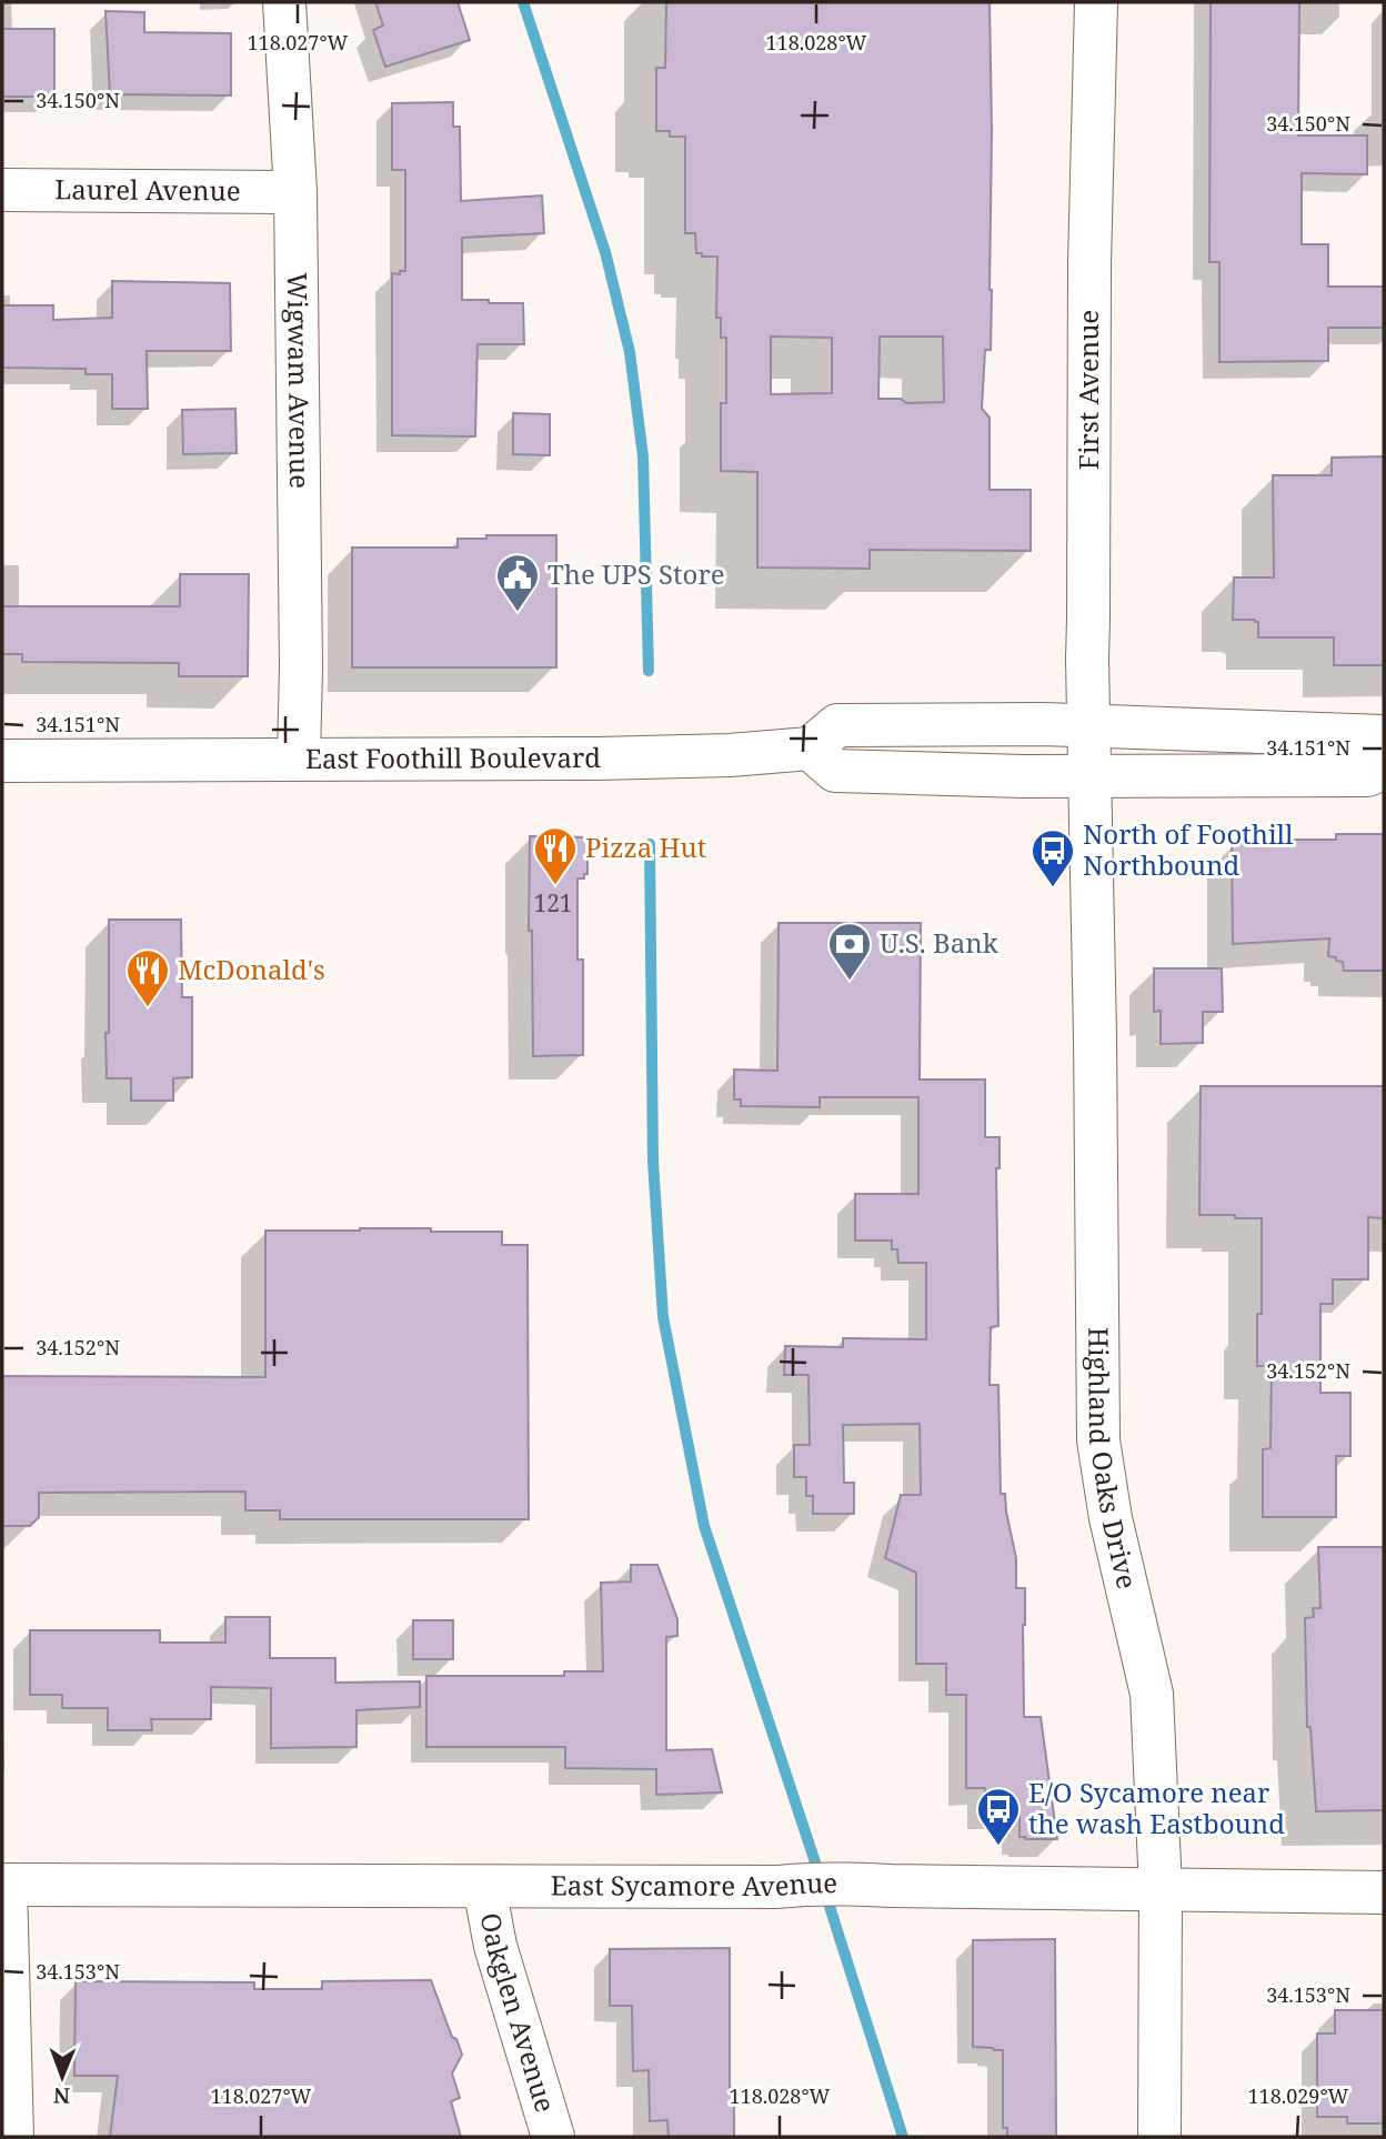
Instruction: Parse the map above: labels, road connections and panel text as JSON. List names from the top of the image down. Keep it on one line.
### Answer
{"streets":{"street":["Laurel Avenue","Wigwam Avenue","First Avenue","East Foothill Boulevard","Highland Oaks Drive","East Sycamore Avenue","Oakglen Avenue"]},"crossings":[["Laurel Avenue","Wigwam Avenue"],["Wigwam Avenue","East Foothill Boulevard"],["First Avenue","Highland Oaks Drive"],["Highland Oaks Drive","East Sycamore Avenue"],["East Sycamore Avenue","Oakglen Avenue"]],"places":{"public building":["The UPS Store"],"restaurant":["Pizza Hut","McDonald's"],"bus stop":["North of Foothill Northbound","E/O Sycamore near the wash Eastbound"],"bank":["U.S. Bank"]},"house_numbers":["121"],"north":"bottom","coordinates":["118.027°W","118.028°W","34.150°N","34.151°N","34.152°N","34.153°N","118.029°W"]}
